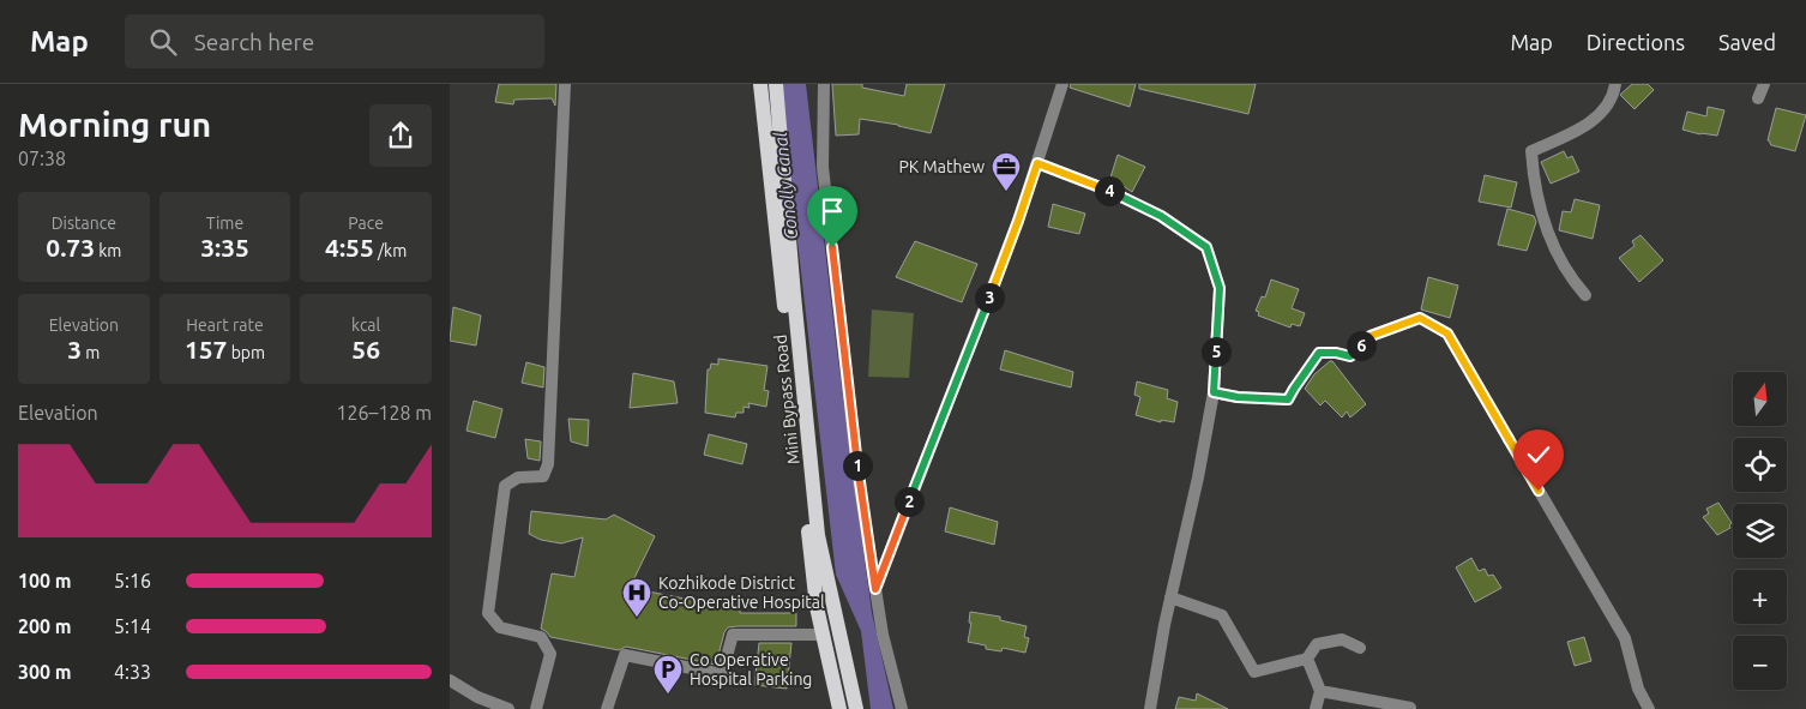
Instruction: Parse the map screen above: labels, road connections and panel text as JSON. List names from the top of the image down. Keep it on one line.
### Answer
{"streets":{"main road":["Mini Bypass Road"]},"water":["Conolly Canal"],"places":{"office":["PK Mathew"],"hospital":["Kozhikode District Co-Operative Hospital"],"parking":["Co Operative Hospital Parking"]},"north":"top","page":{"header":"Map","search":"Search here","nav":["Map","Directions","Saved"],"heading":["Morning run","07:38"],"pins":["4","3","6","5","1","2"],"stats":[["Distance","0.73 km"],["Time","3:35"],["Pace","4:55 /km"],["Elevation","3 m"],["Heart rate","157 bpm"],["kcal","56"]],"map_buttons":["+","−"],"chart":["Elevation","126–128 m"],"list":[{"name":"100 m","note":"5:16"},{"name":"200 m","note":"5:14"},{"name":"300 m","note":"4:33"}]}}
